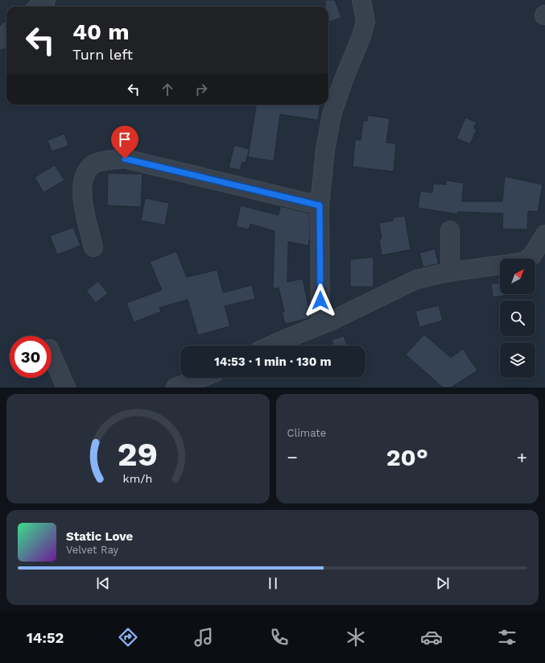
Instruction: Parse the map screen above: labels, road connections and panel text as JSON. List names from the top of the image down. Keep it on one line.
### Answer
{"north":"top right","page":{"turn":["40 m","Turn left"],"limit":"30","trip":"14:53 · 1 min · 130 m","tile":"Climate","heat":["−","20°","+"],"song":["Static Love","Velvet Ray"],"tabs":"14:52","gauge":["29","km/h"]}}
